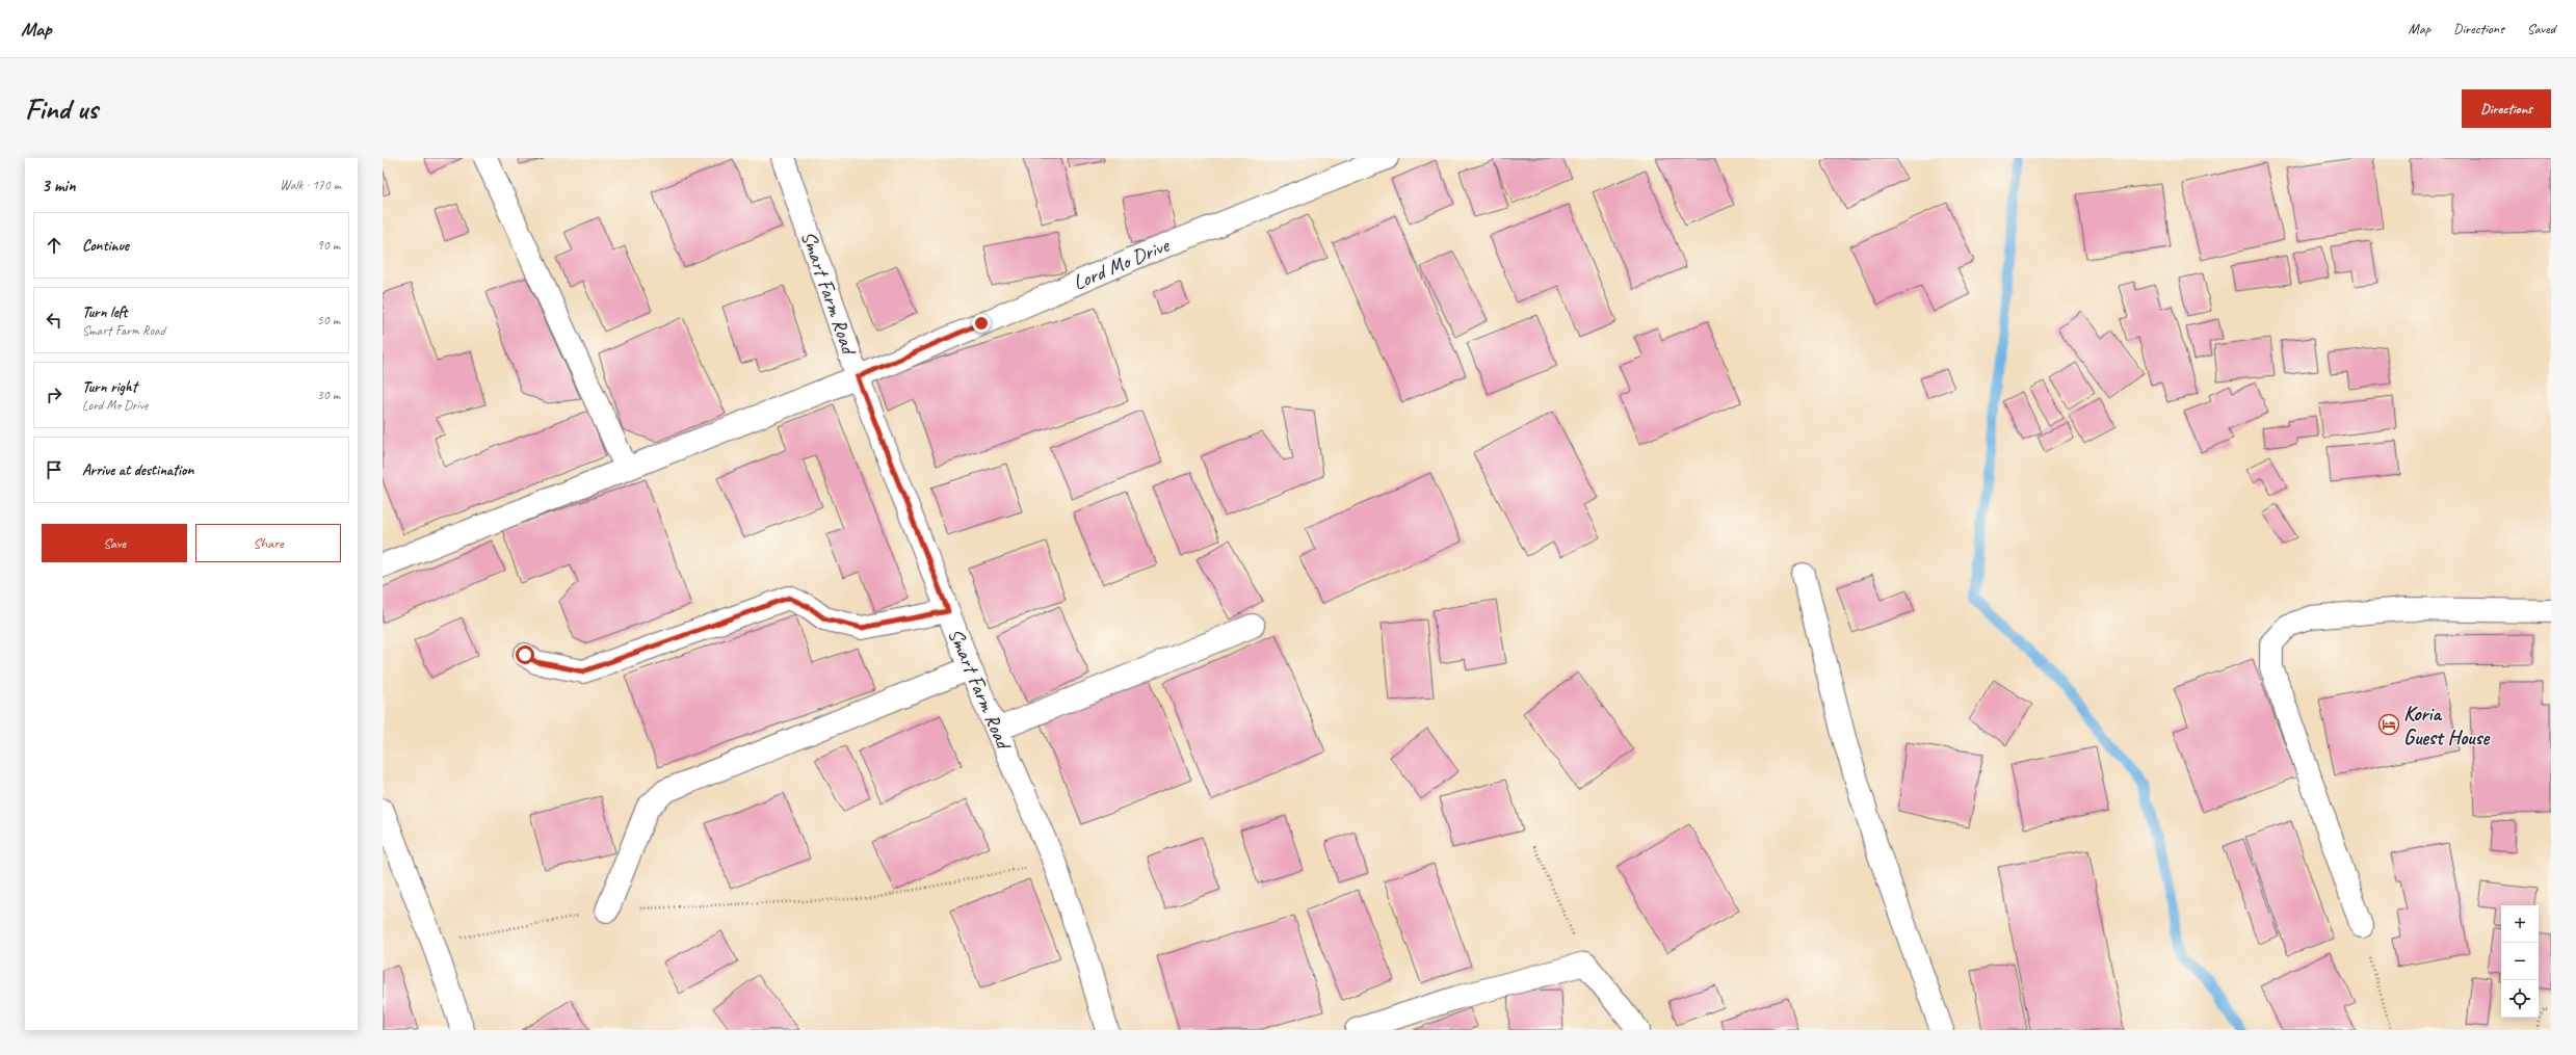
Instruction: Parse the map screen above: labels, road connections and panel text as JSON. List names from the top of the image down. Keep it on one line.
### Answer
{"streets":{"street":["Lord Mo Drive","Smart Farm Road"]},"crossings":[["Lord Mo Drive","Smart Farm Road"]],"places":{"hotel":["Koria Guest House"]},"page":{"header":"Map","nav":["Map","Directions","Saved"],"buttons":["Directions",["Save","Share"]],"title":"Find us","heading":["3 min","Walk · 170 m"],"list":[["Continue","90 m"],["Turn left","Smart Farm Road","50 m"],["Turn right","Lord Mo Drive","30 m"],"Arrive at destination"],"map_buttons":["+","−"]}}
